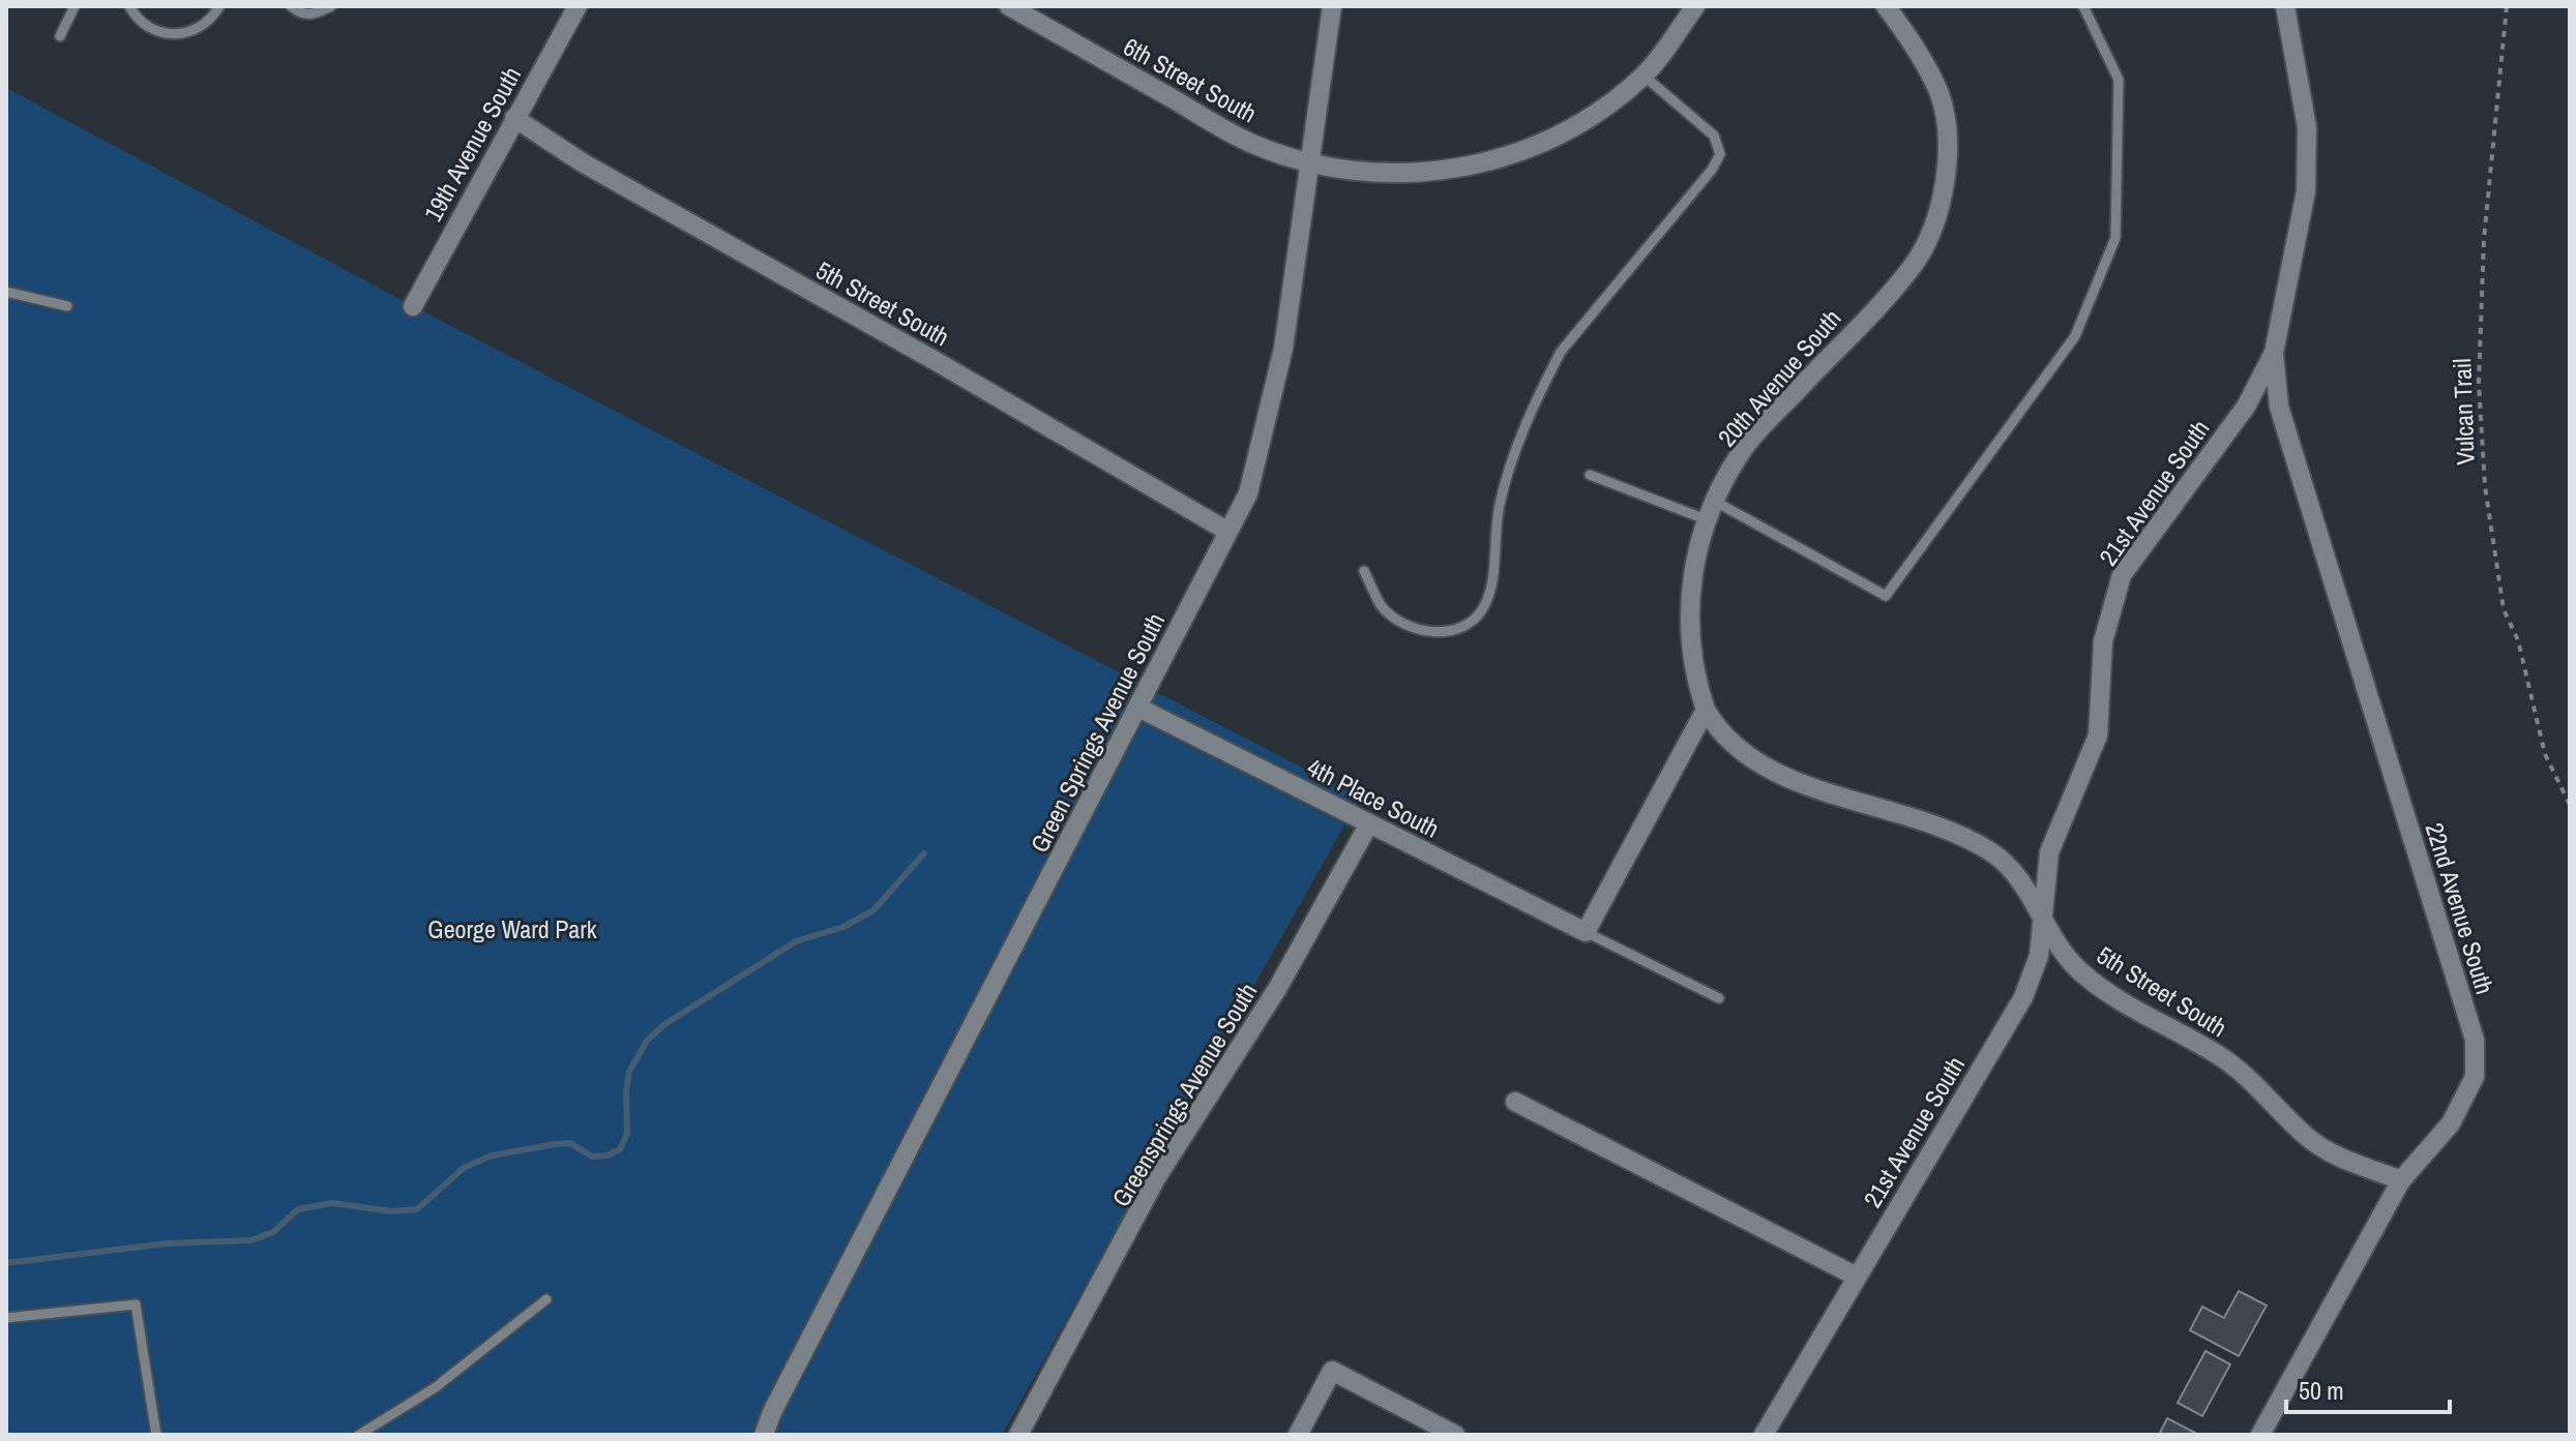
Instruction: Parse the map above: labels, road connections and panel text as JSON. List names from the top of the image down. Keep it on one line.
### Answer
{"streets":{"street":["6th Street South","19th Avenue South","5th Street South","20th Avenue South","21st Avenue South","Green Springs Avenue South","4th Place South","22nd Avenue South","Greensprings Avenue South"],"path":["Vulcan Trail"]},"crossings":[["6th Street South","Green Springs Avenue South"],["19th Avenue South","5th Street South"],["5th Street South","20th Avenue South"],["5th Street South","21st Avenue South"],["5th Street South","Green Springs Avenue South"],["5th Street South","22nd Avenue South"],["21st Avenue South","22nd Avenue South"],["Green Springs Avenue South","4th Place South"],["4th Place South","Greensprings Avenue South"]],"parks":["George Ward Park"],"scale_bar":"50 m"}
